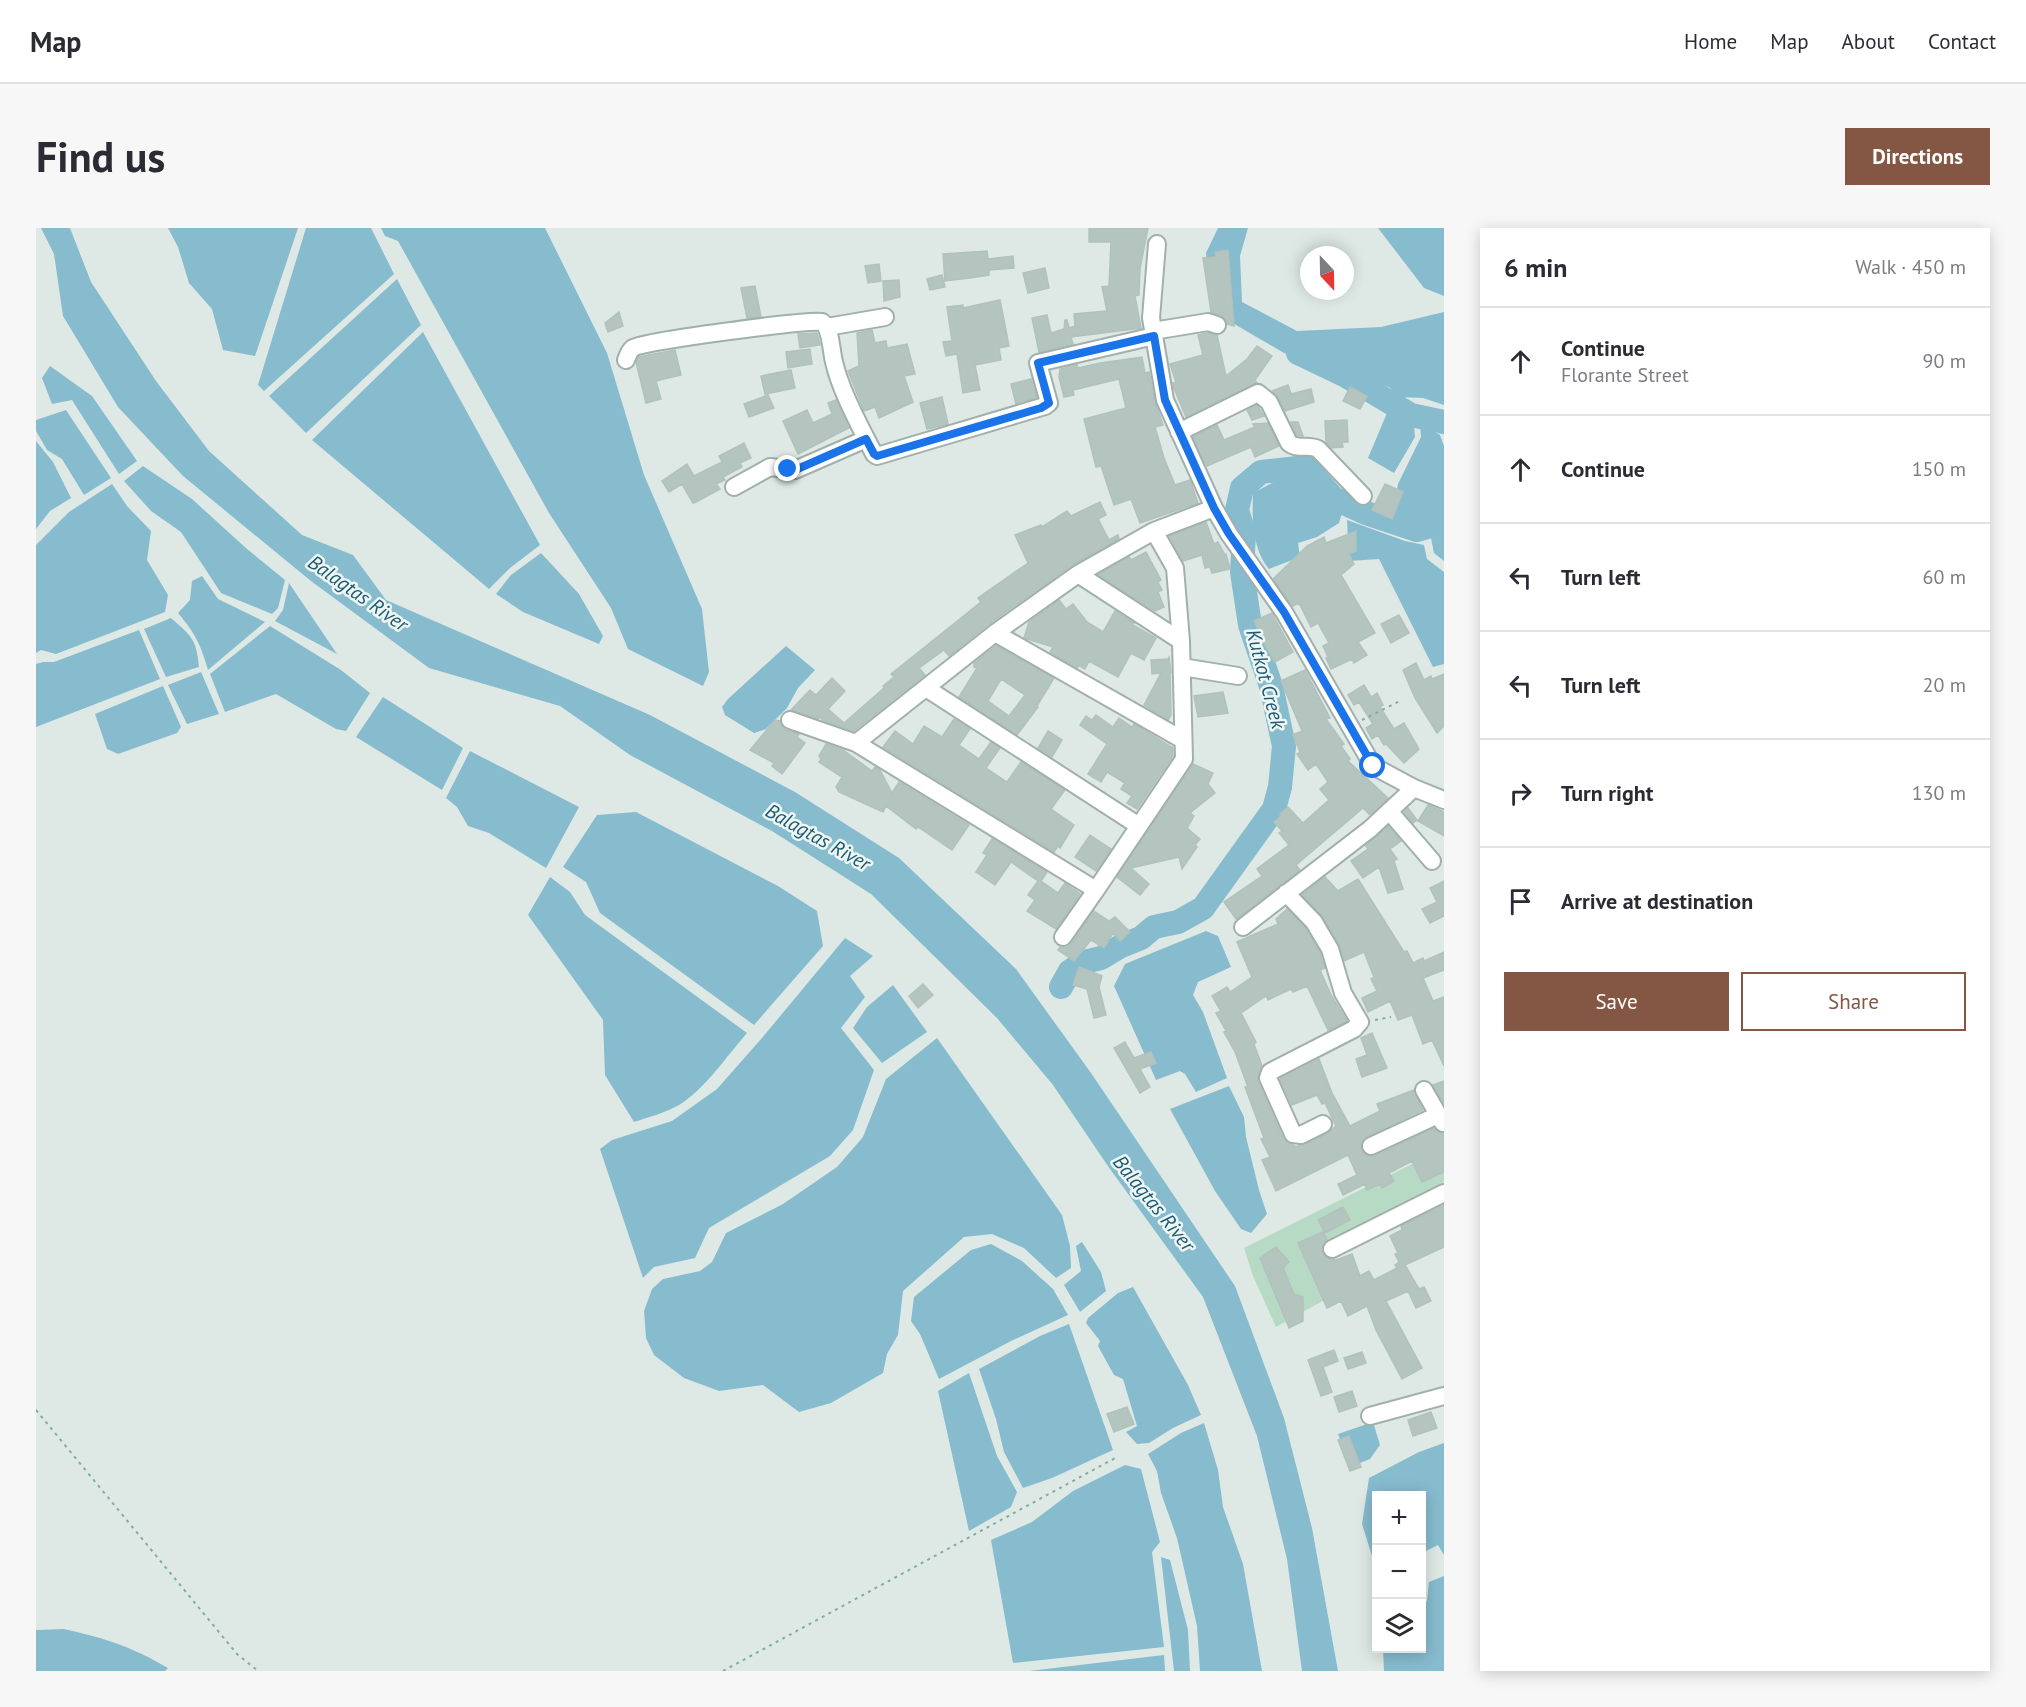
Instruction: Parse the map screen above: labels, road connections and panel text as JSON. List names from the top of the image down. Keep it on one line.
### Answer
{"water":["Balagtas River","Kutkot Creek"],"north":"bottom","page":{"header":"Map","nav":["Home","Map","About","Contact"],"buttons":["Directions",["Save","Share"]],"title":"Find us","heading":["6 min","Walk · 450 m"],"list":[["Continue","Florante Street","90 m"],["Continue","150 m"],["Turn left","60 m"],["Turn left","20 m"],["Turn right","130 m"],"Arrive at destination"],"map_buttons":["+","−"]}}
